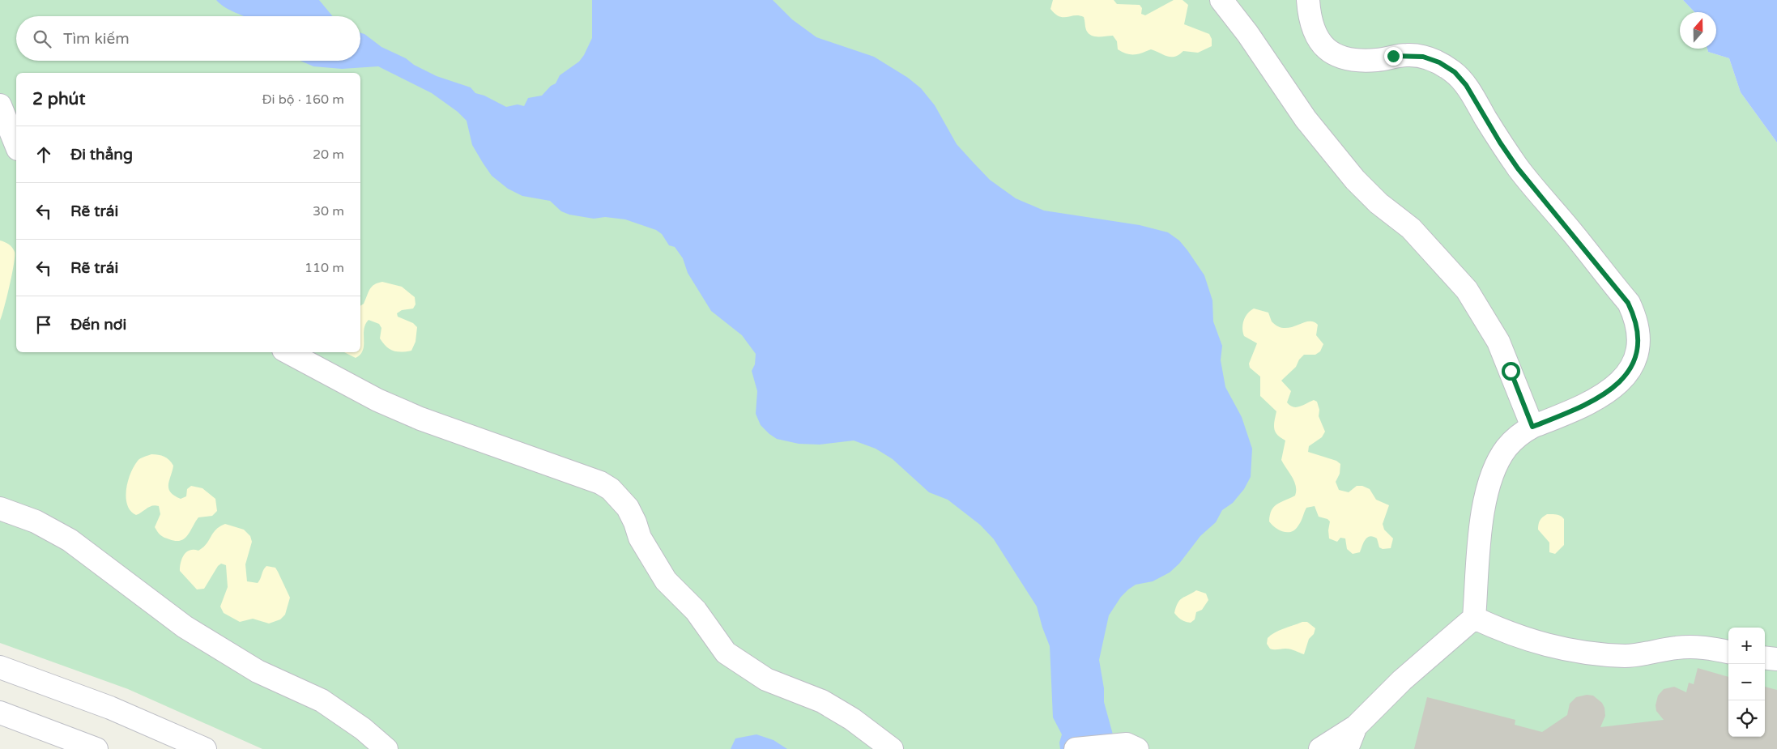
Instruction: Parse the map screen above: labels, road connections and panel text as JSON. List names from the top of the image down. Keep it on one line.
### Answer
{"north":"top","page":{"search":"Tìm kiếm","heading":["2 phút","Đi bộ · 160 m"],"list":[["Đi thẳng","20 m"],["Rẽ trái","30 m"],["Rẽ trái","110 m"],"Đến nơi"],"map_buttons":["+","−"]}}
